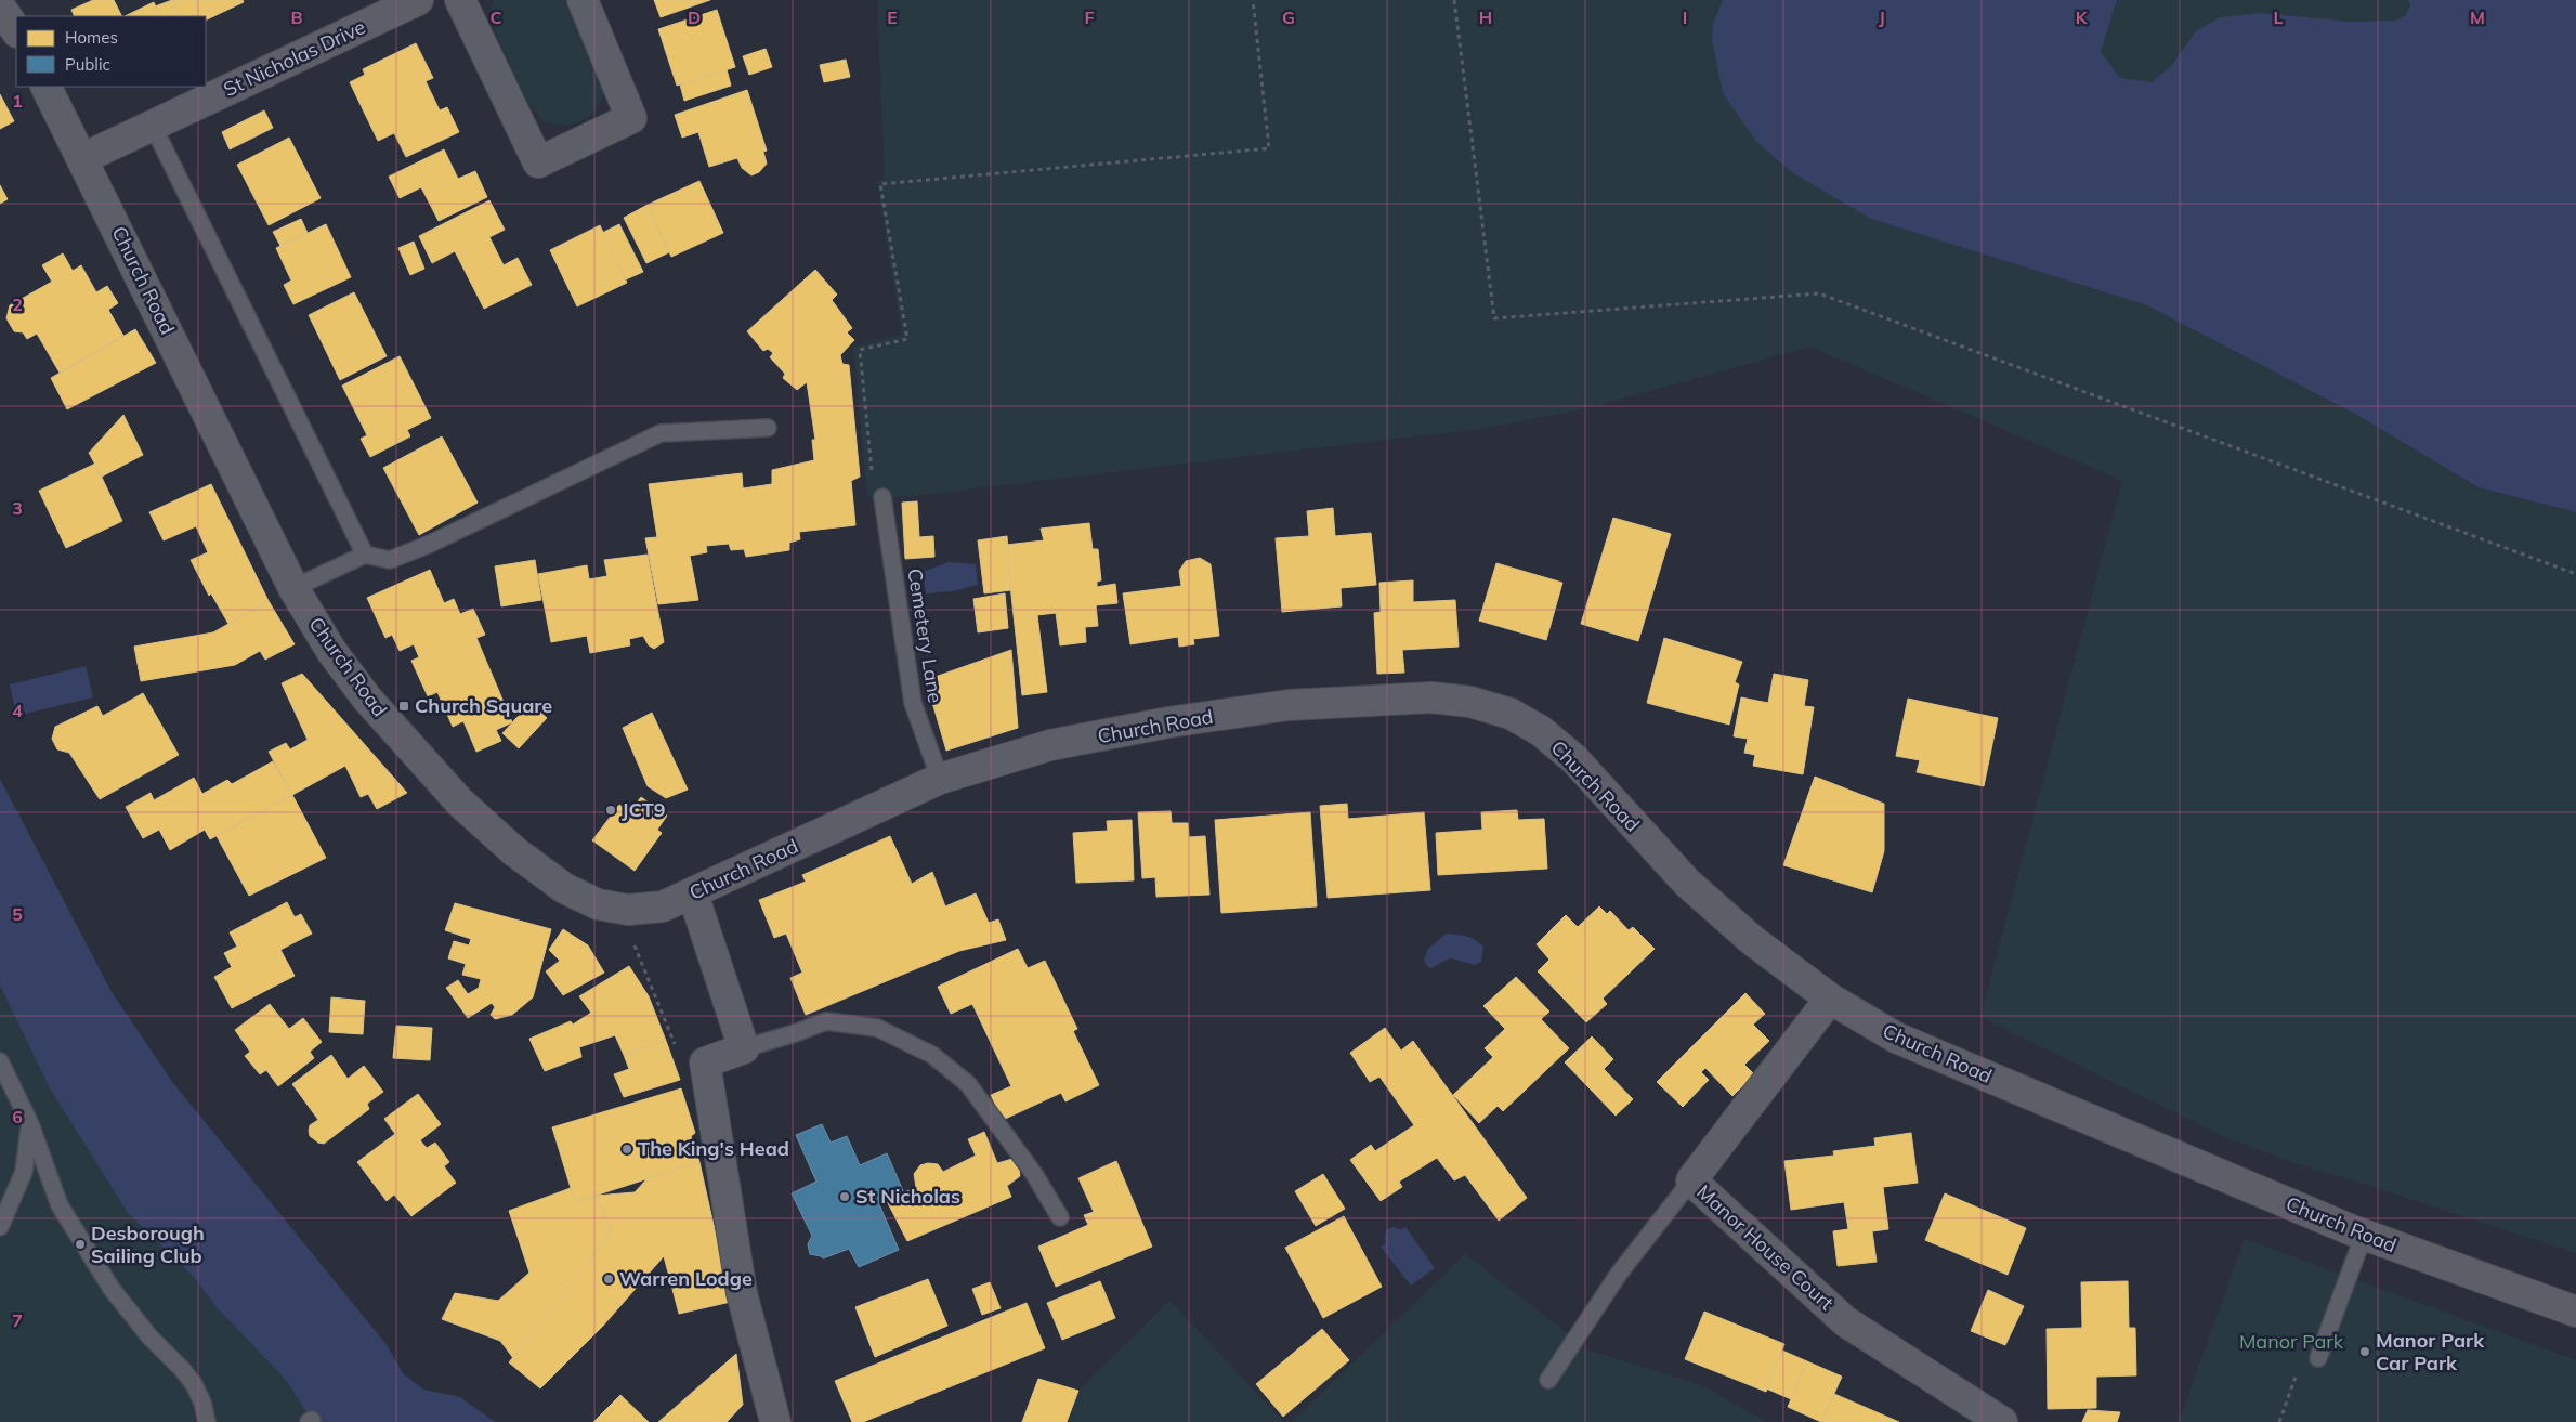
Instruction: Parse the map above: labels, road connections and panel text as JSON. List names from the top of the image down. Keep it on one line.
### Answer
{"streets":{"street":["St Nicholas Drive","Church Road","Manor House Court"],"lane":["Cemetery Lane"]},"crossings":[["St Nicholas Drive","Church Road"],["Church Road","Cemetery Lane"],["Church Road","Manor House Court"]],"parks":["Manor Park"],"places":{"transit":["Church Square"],"other":["JCT9","The King's Head","St Nicholas","Desborough Sailing Club","Warren Lodge","Manor Park Car Park"]},"legend":["Homes","Public"],"grid":{"columns":["B","C","D","E","F","G","H","I","J","K","L","M"],"rows":["1","2","3","4","5","6","7"]}}
